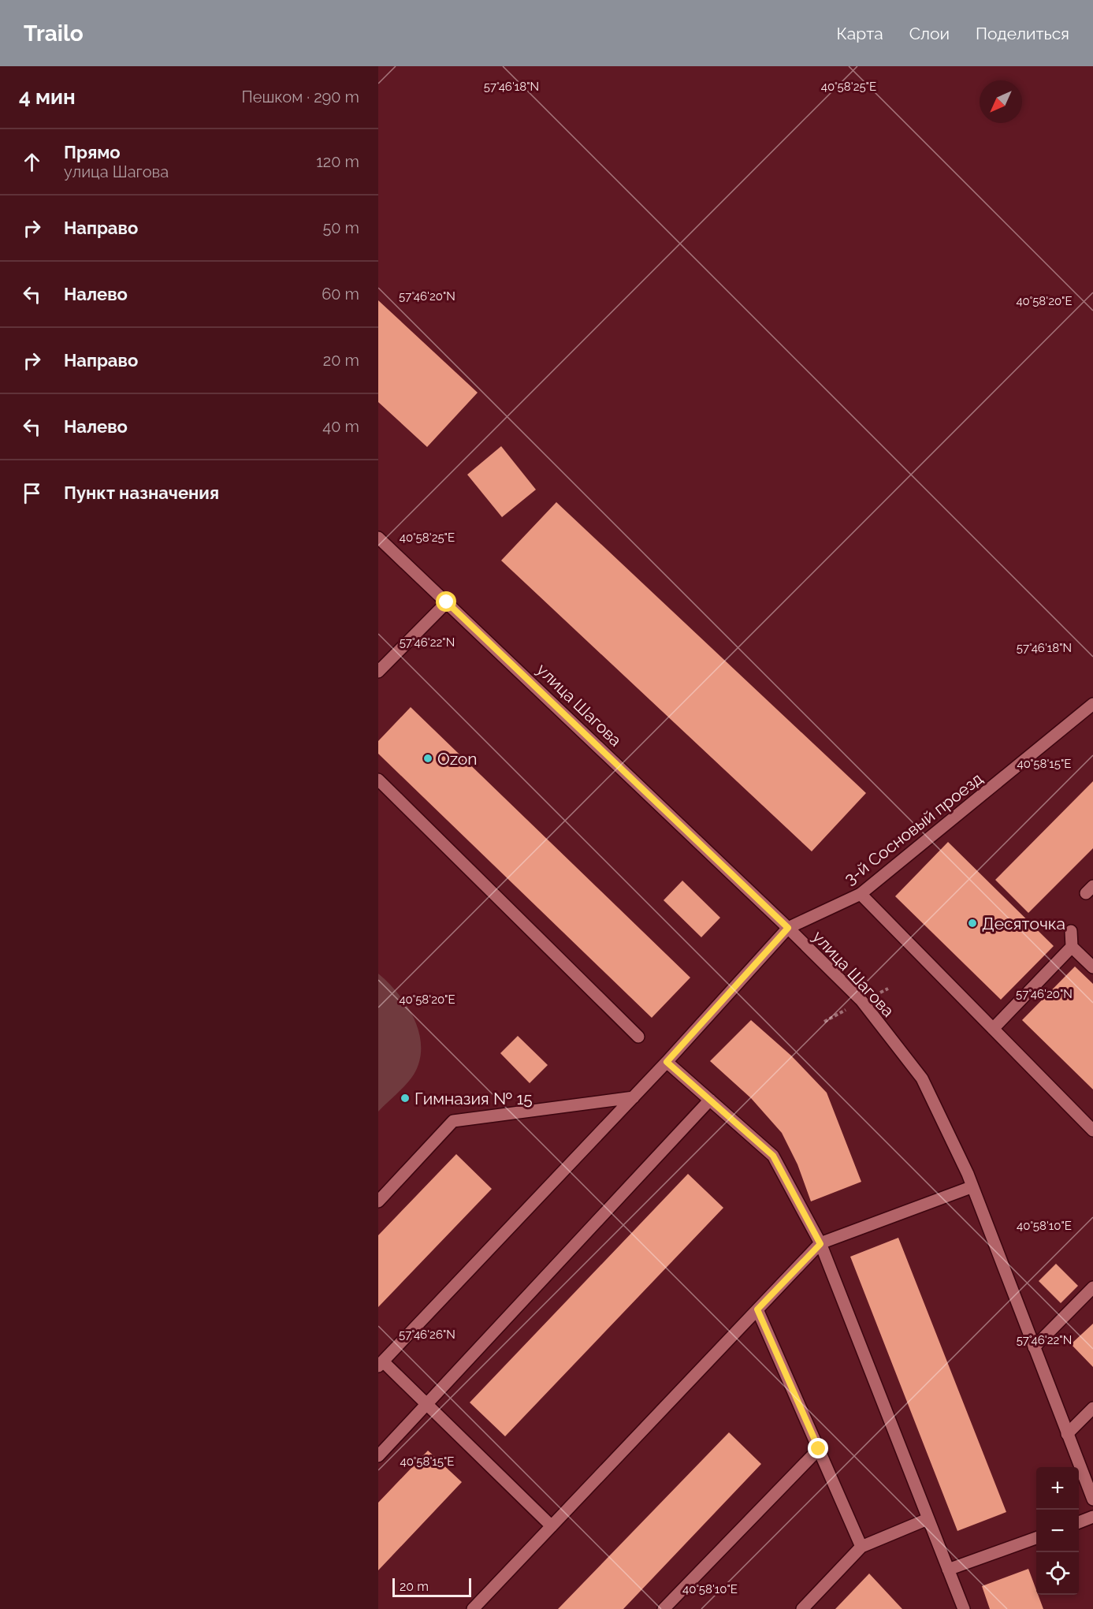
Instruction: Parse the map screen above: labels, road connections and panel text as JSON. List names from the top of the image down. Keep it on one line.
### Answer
{"streets":{"main road":["улица Шагова","3-й Сосновый проезд"]},"crossings":[["улица Шагова","3-й Сосновый проезд"]],"places":["Ozon","Десяточка","Гимназия № 15"],"scale_bar":"20 m","north":"bottom left","page":{"header":"Trailo","nav":["Карта","Слои","Поделиться"],"heading":["4 мин","Пешком · 290 m"],"list":[["Прямо","улица Шагова","120 m"],["Направо","50 m"],["Налево","60 m"],["Направо","20 m"],["Налево","40 m"],"Пункт назначения"],"map_buttons":["+","−"],"scale":"20 m"},"coordinates":["57°46'18\"N","40°58'25\"E","57°46'20\"N","40°58'20\"E","57°46'22\"N","40°58'15\"E","40°58'10\"E","57°46'26\"N"]}
